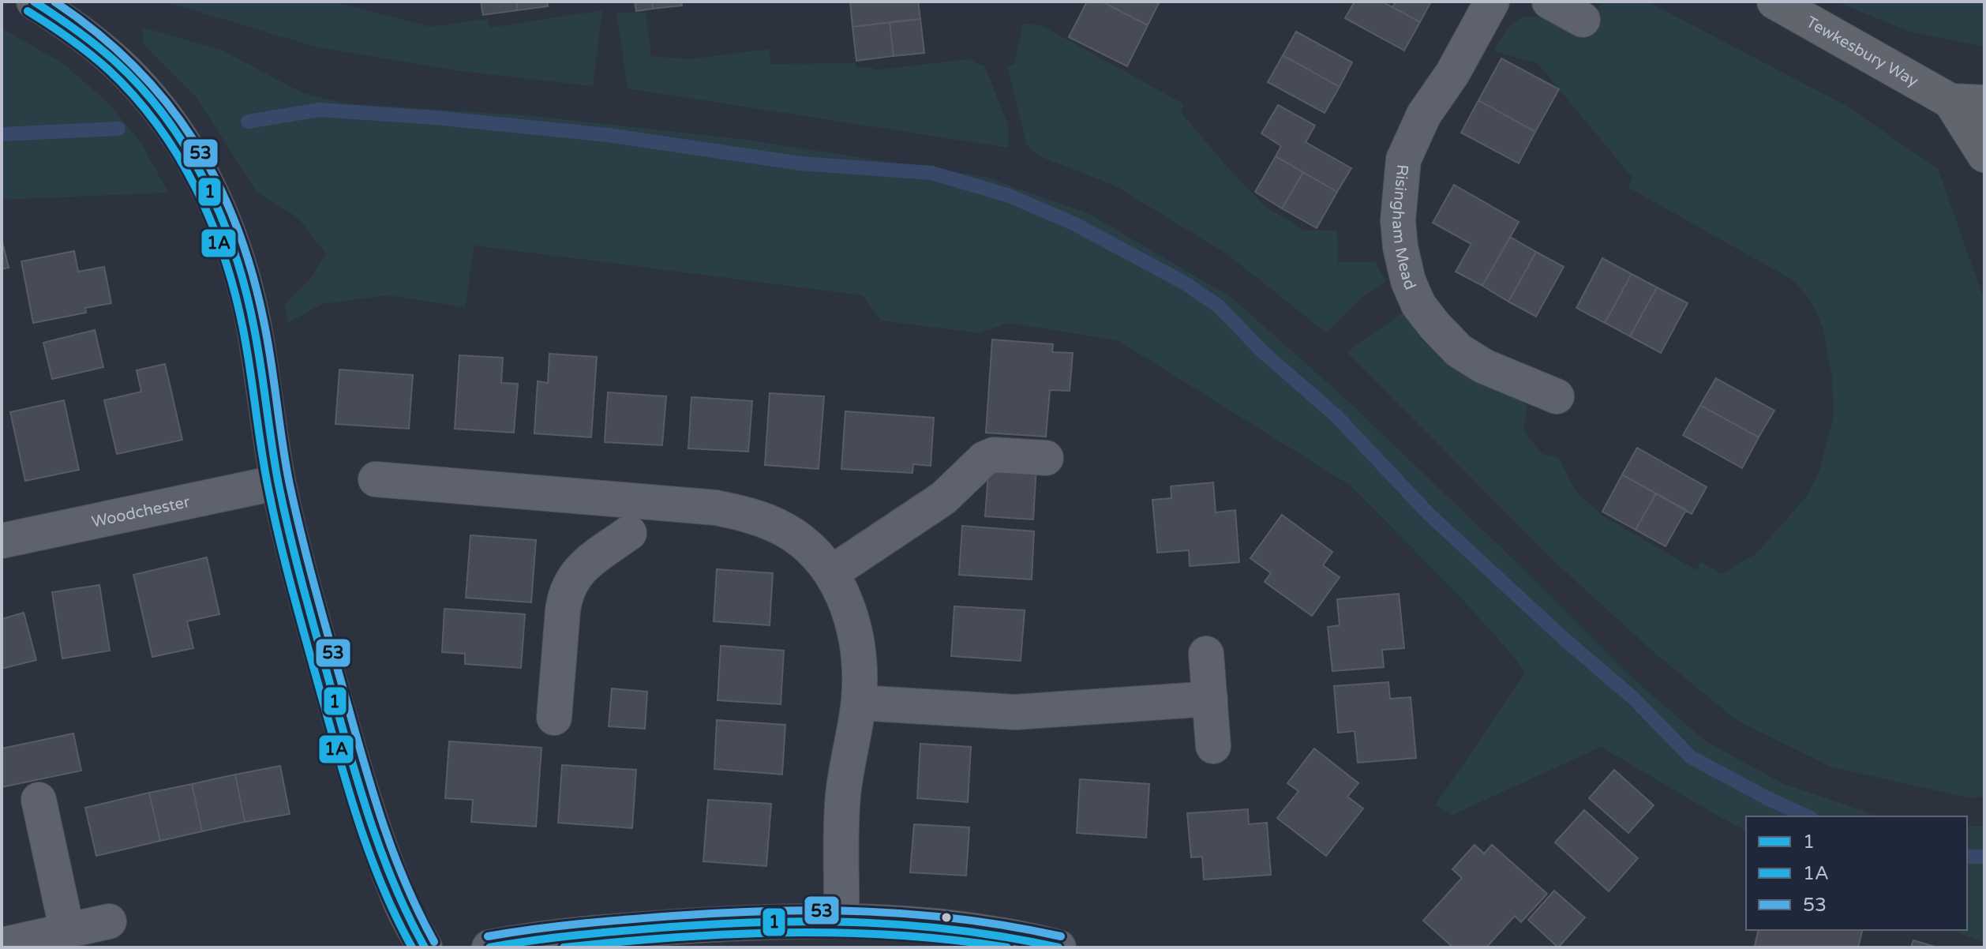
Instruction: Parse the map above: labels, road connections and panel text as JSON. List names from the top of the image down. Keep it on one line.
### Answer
{"streets":{"main road":["Tewkesbury Way"],"street":["Risingham Mead","Woodchester"]},"lines":["transit line 1","transit line 53","transit line 1A"],"legend":["1","1A","53"]}
